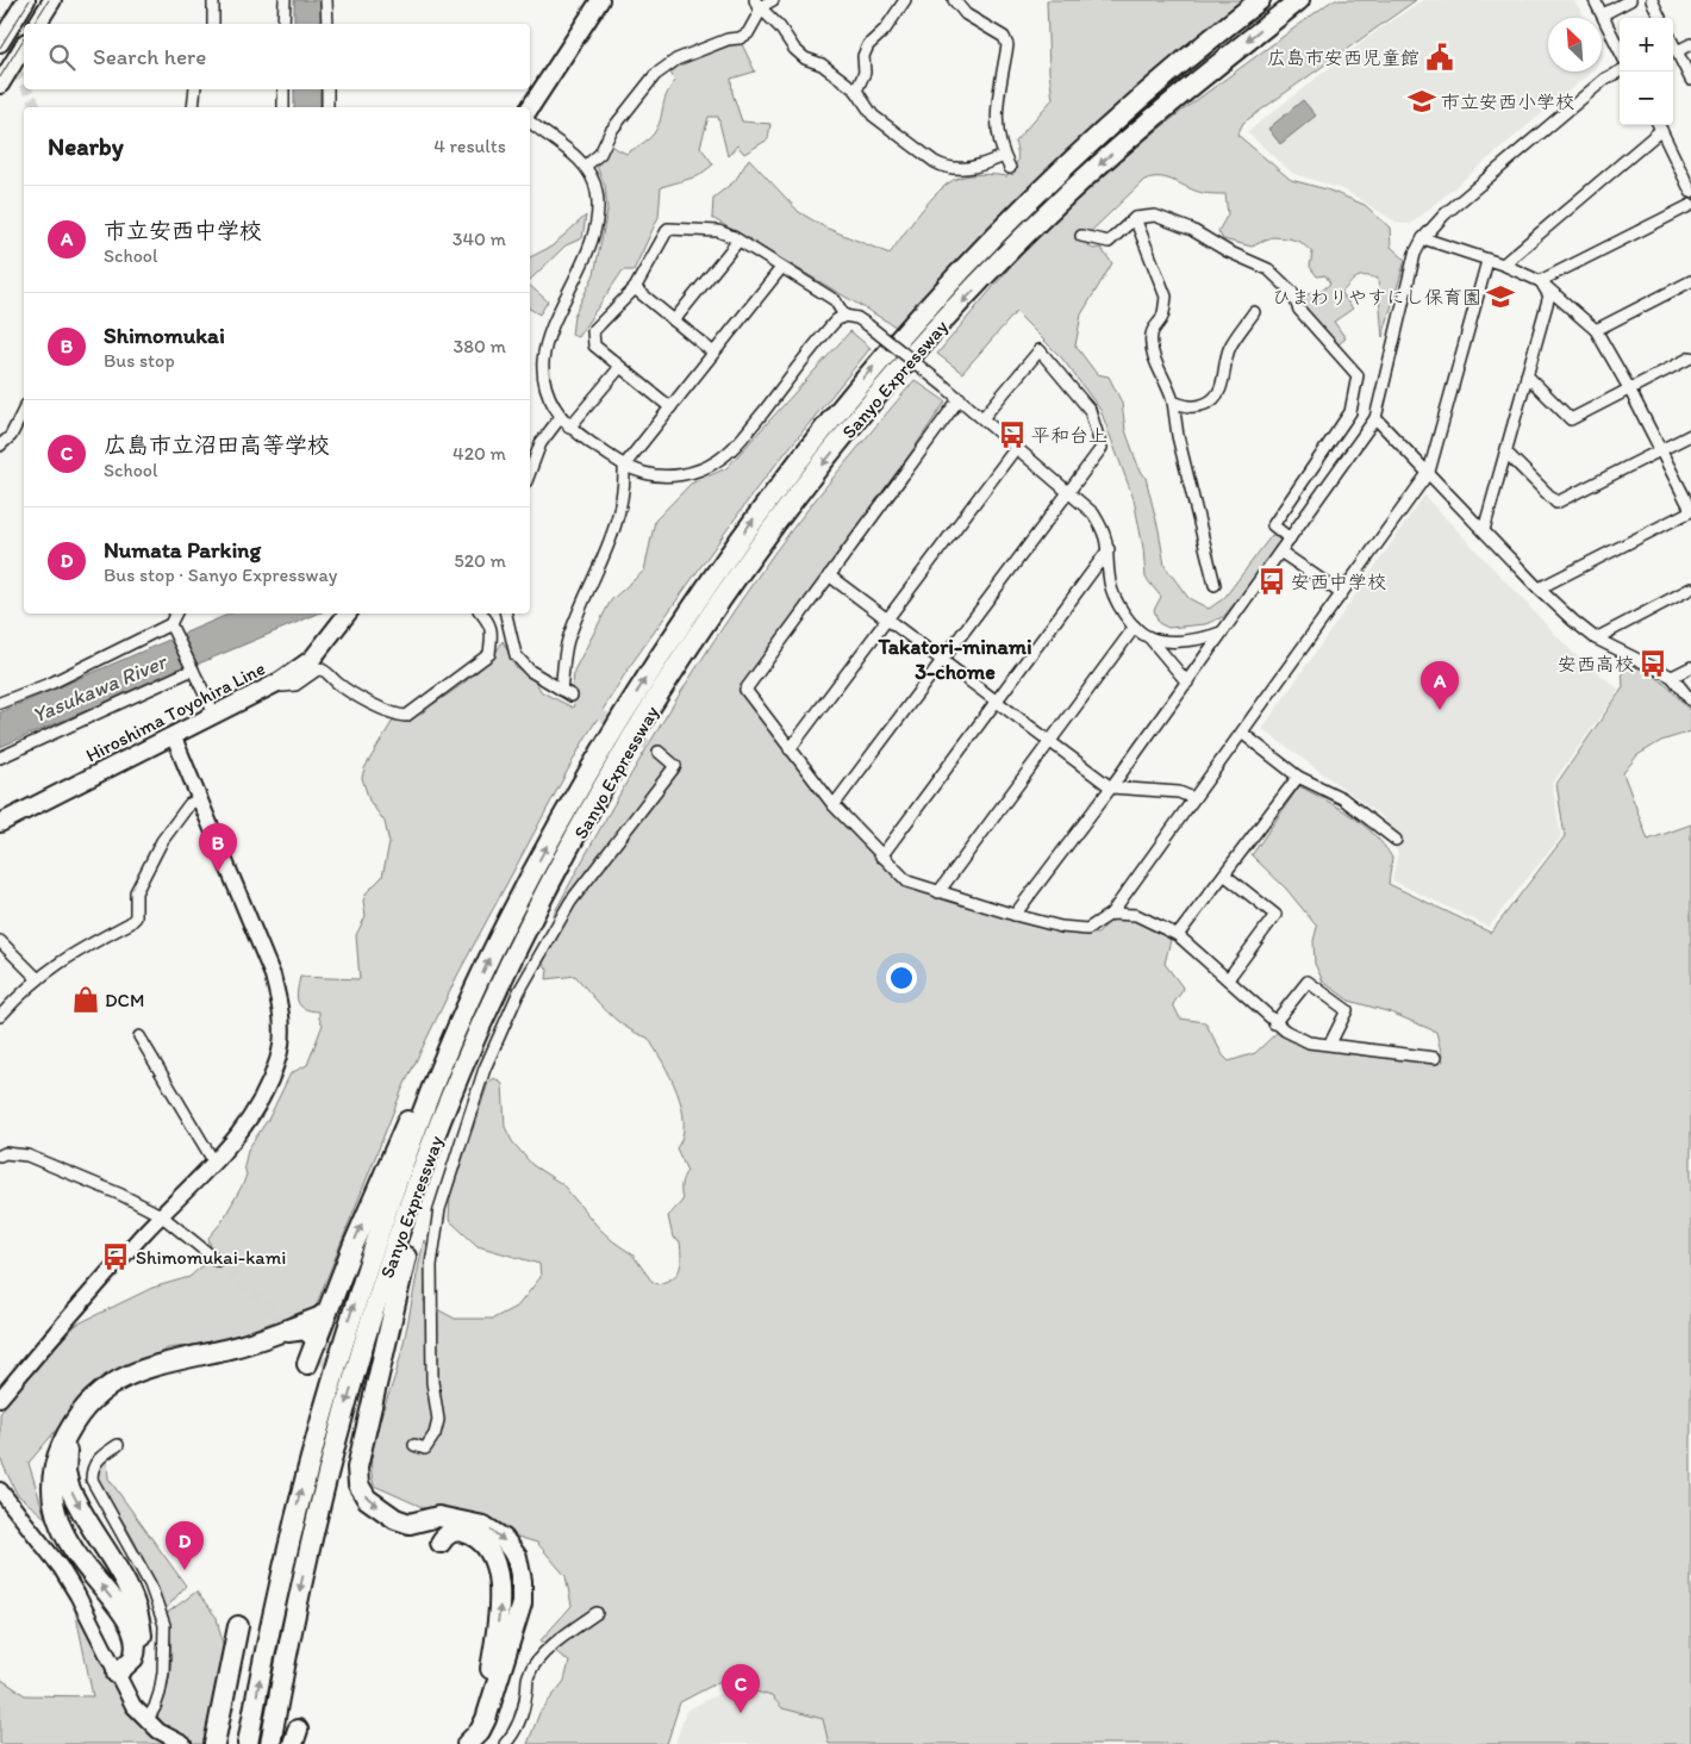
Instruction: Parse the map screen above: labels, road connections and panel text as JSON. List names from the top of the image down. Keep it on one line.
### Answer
{"streets":{"highway":["Sanyo Expressway"],"main road":["Hiroshima Toyohira Line"]},"districts":["Takatori-minami 3-chome"],"water":["Yasukawa River"],"places":{"public building":["広島市安西児童館"],"school or university":["市立安西小学校","ひまわりやすにし保育園"],"bus stop":["平和台上","安西中学校","安西高校","Shimomukai-kami"],"shop":["DCM"]},"north":"top left","page":{"map_buttons":["+","−"],"search":"Search here","heading":["Nearby","4 results"],"list":[{"mark":"A","name":"市立安西中学校","note":"School","value":"340 m"},{"mark":"B","name":"Shimomukai","note":"Bus stop","value":"380 m"},{"mark":"C","name":"広島市立沼田高等学校","note":"School","value":"420 m"},{"mark":"D","name":"Numata Parking","note":"Bus stop · Sanyo Expressway","value":"520 m"}],"pins":["A","B","D","C"]}}
